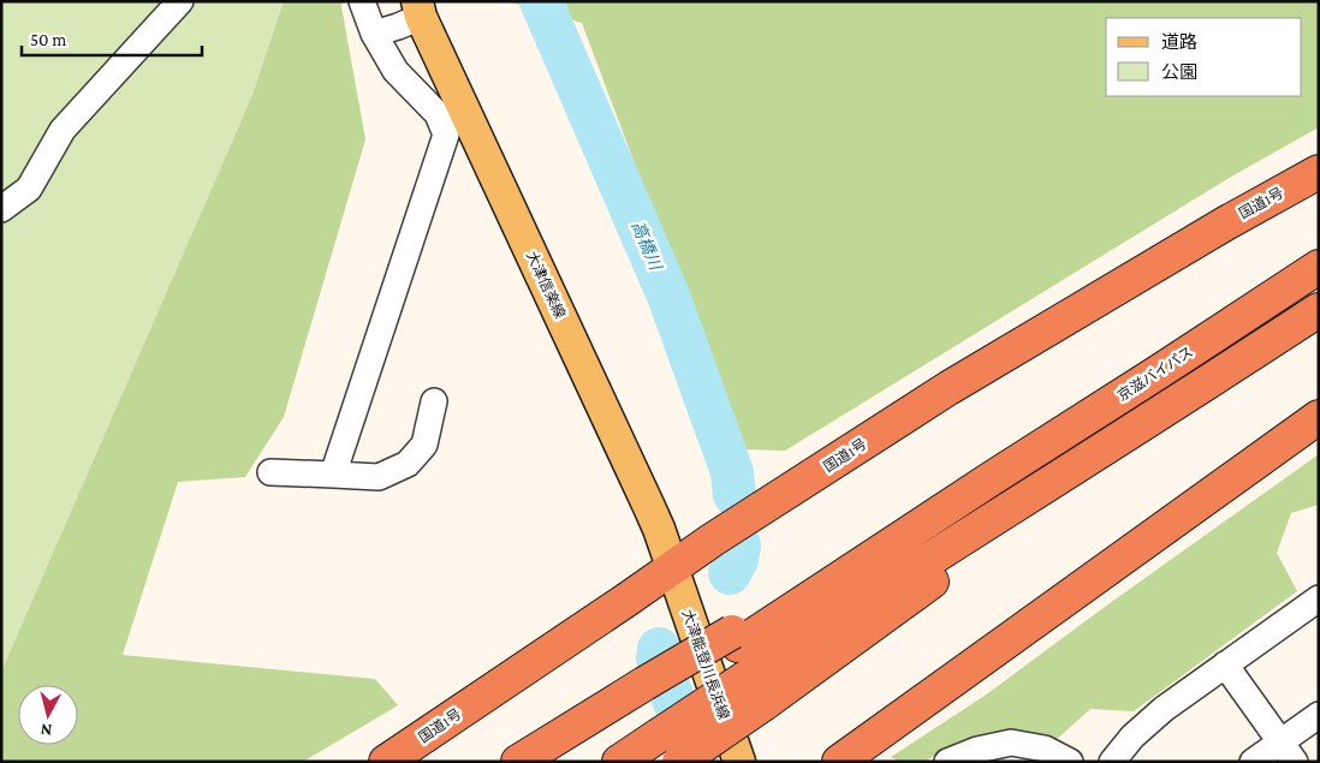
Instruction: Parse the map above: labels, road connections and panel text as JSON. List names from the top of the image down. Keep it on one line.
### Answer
{"streets":{"highway":["国道1号","京滋バイパス"],"main road":["大津信楽線","大津能登川長浜線"]},"crossings":[["国道1号","大津信楽線"],["国道1号","大津能登川長浜線"],["大津信楽線","大津能登川長浜線"]],"water":["高橋川"],"legend":["道路","公園"],"scale_bar":"50 m","north":"bottom"}
